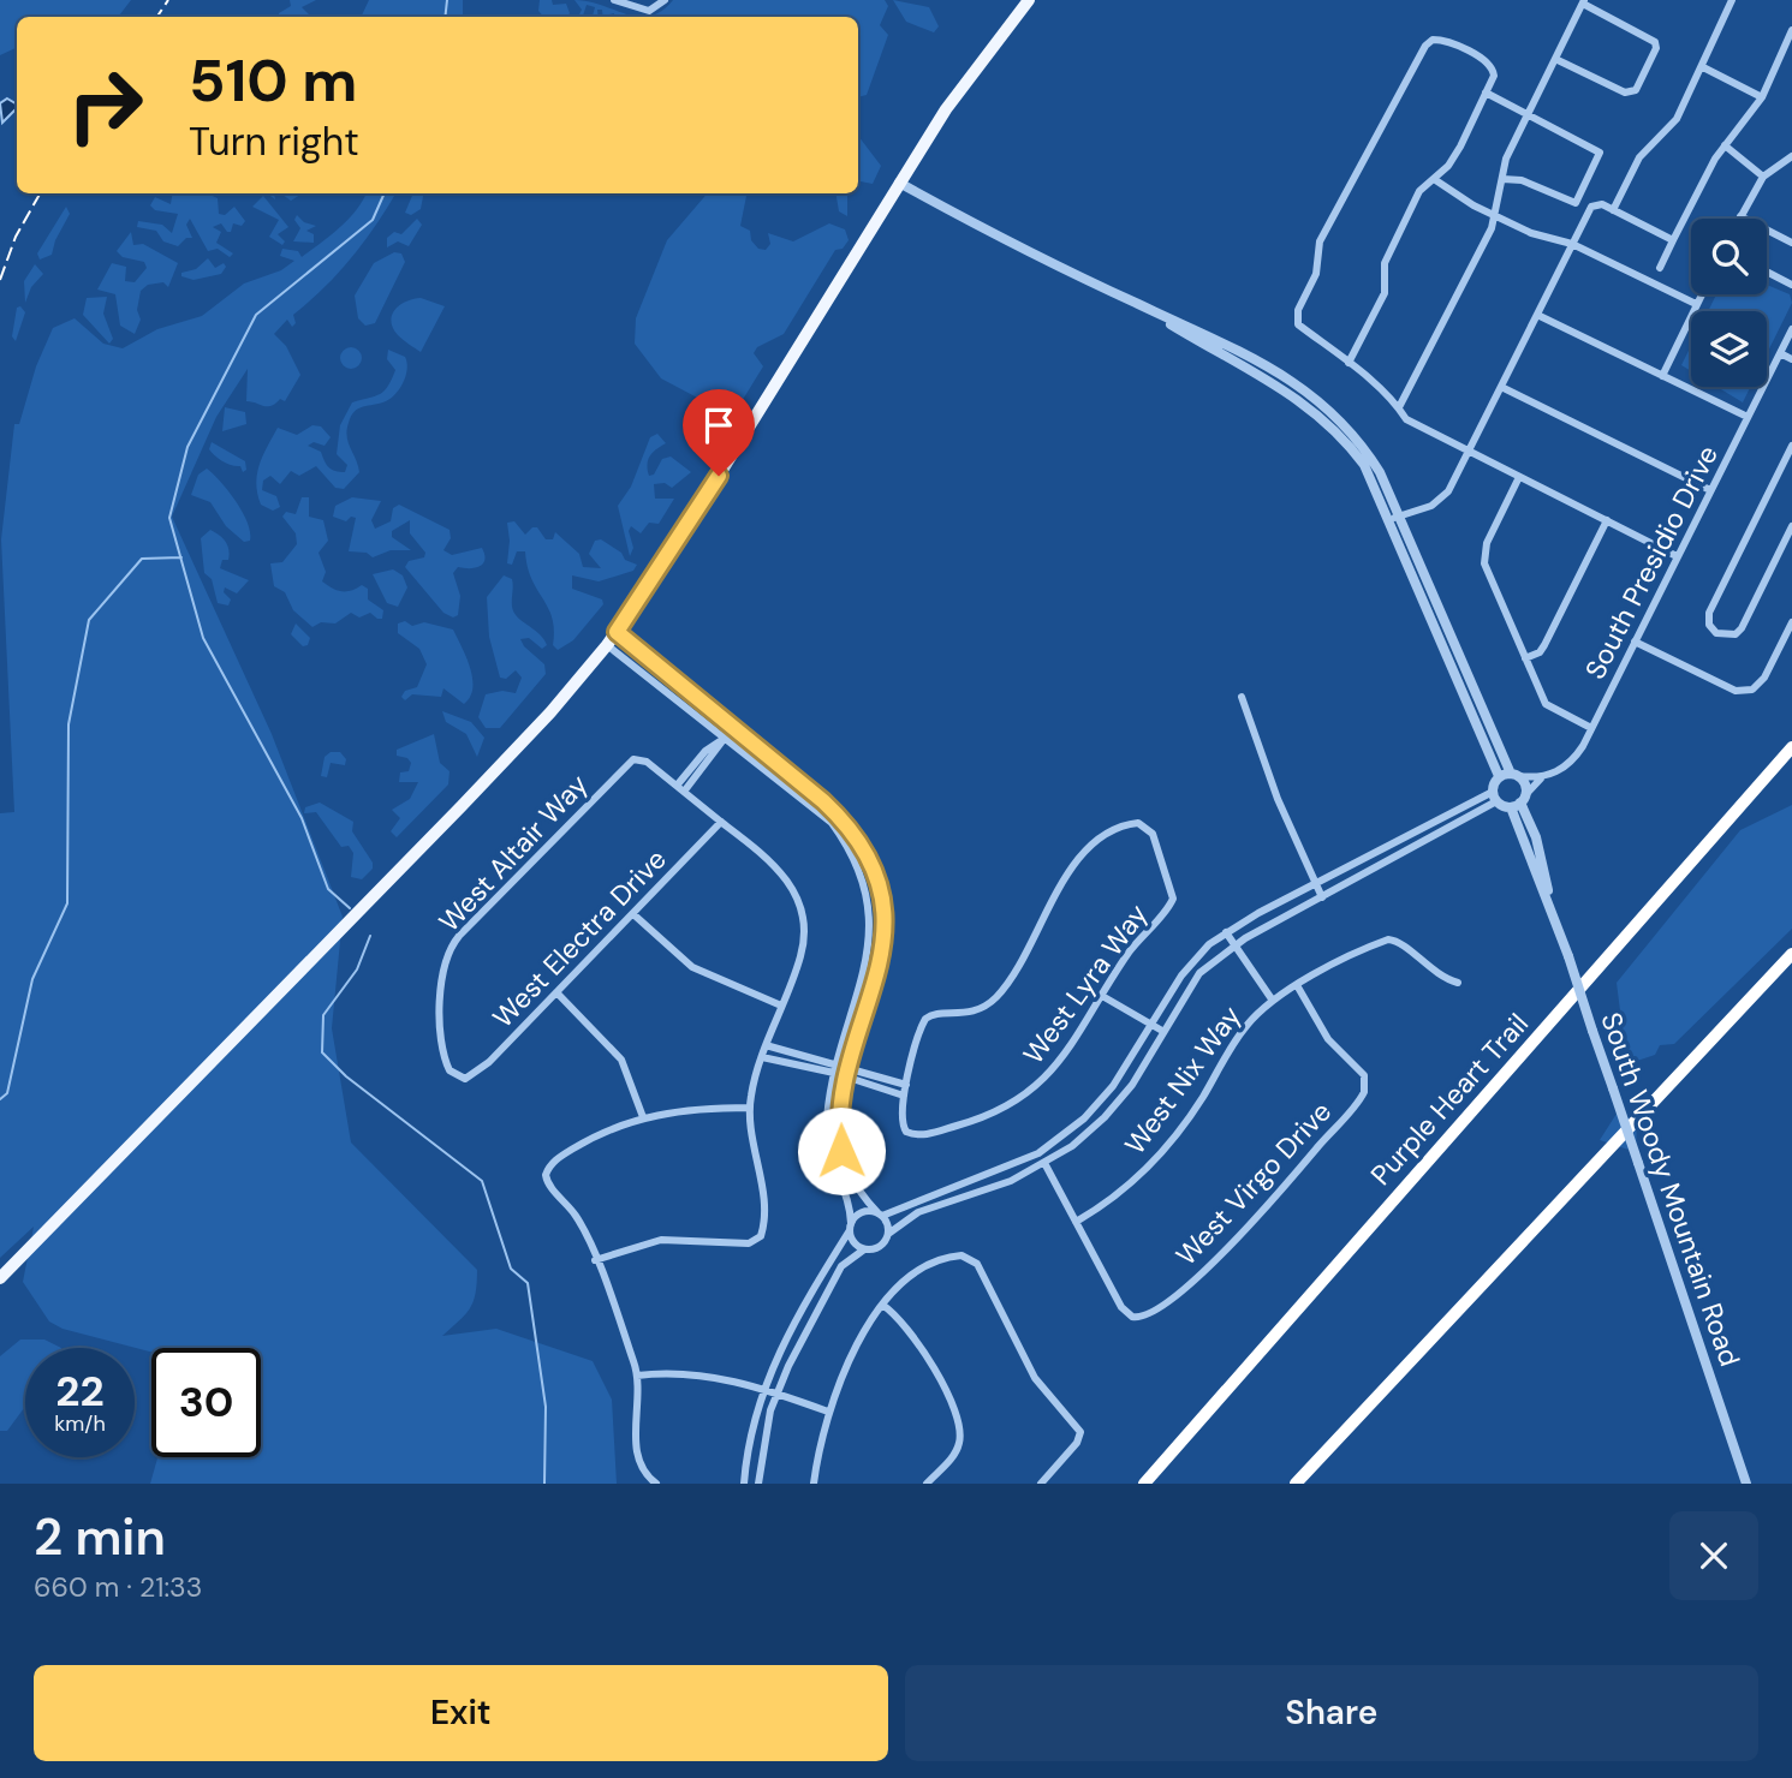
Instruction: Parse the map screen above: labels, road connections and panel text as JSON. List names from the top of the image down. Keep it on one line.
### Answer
{"streets":{"highway":["Purple Heart Trail"],"street":["South Presidio Drive","West Altair Way","West Electra Drive","West Lyra Way","West Nix Way","West Virgo Drive","South Woody Mountain Road"]},"crossings":[["South Presidio Drive","South Woody Mountain Road"],["West Altair Way","West Electra Drive"],["West Nix Way","West Virgo Drive"]],"page":{"turn":["510 m","Turn right"],"speed":"22 km/h","limit":"30","heading":["2 min","660 m · 21:33"],"buttons":["Exit","Share"]}}
